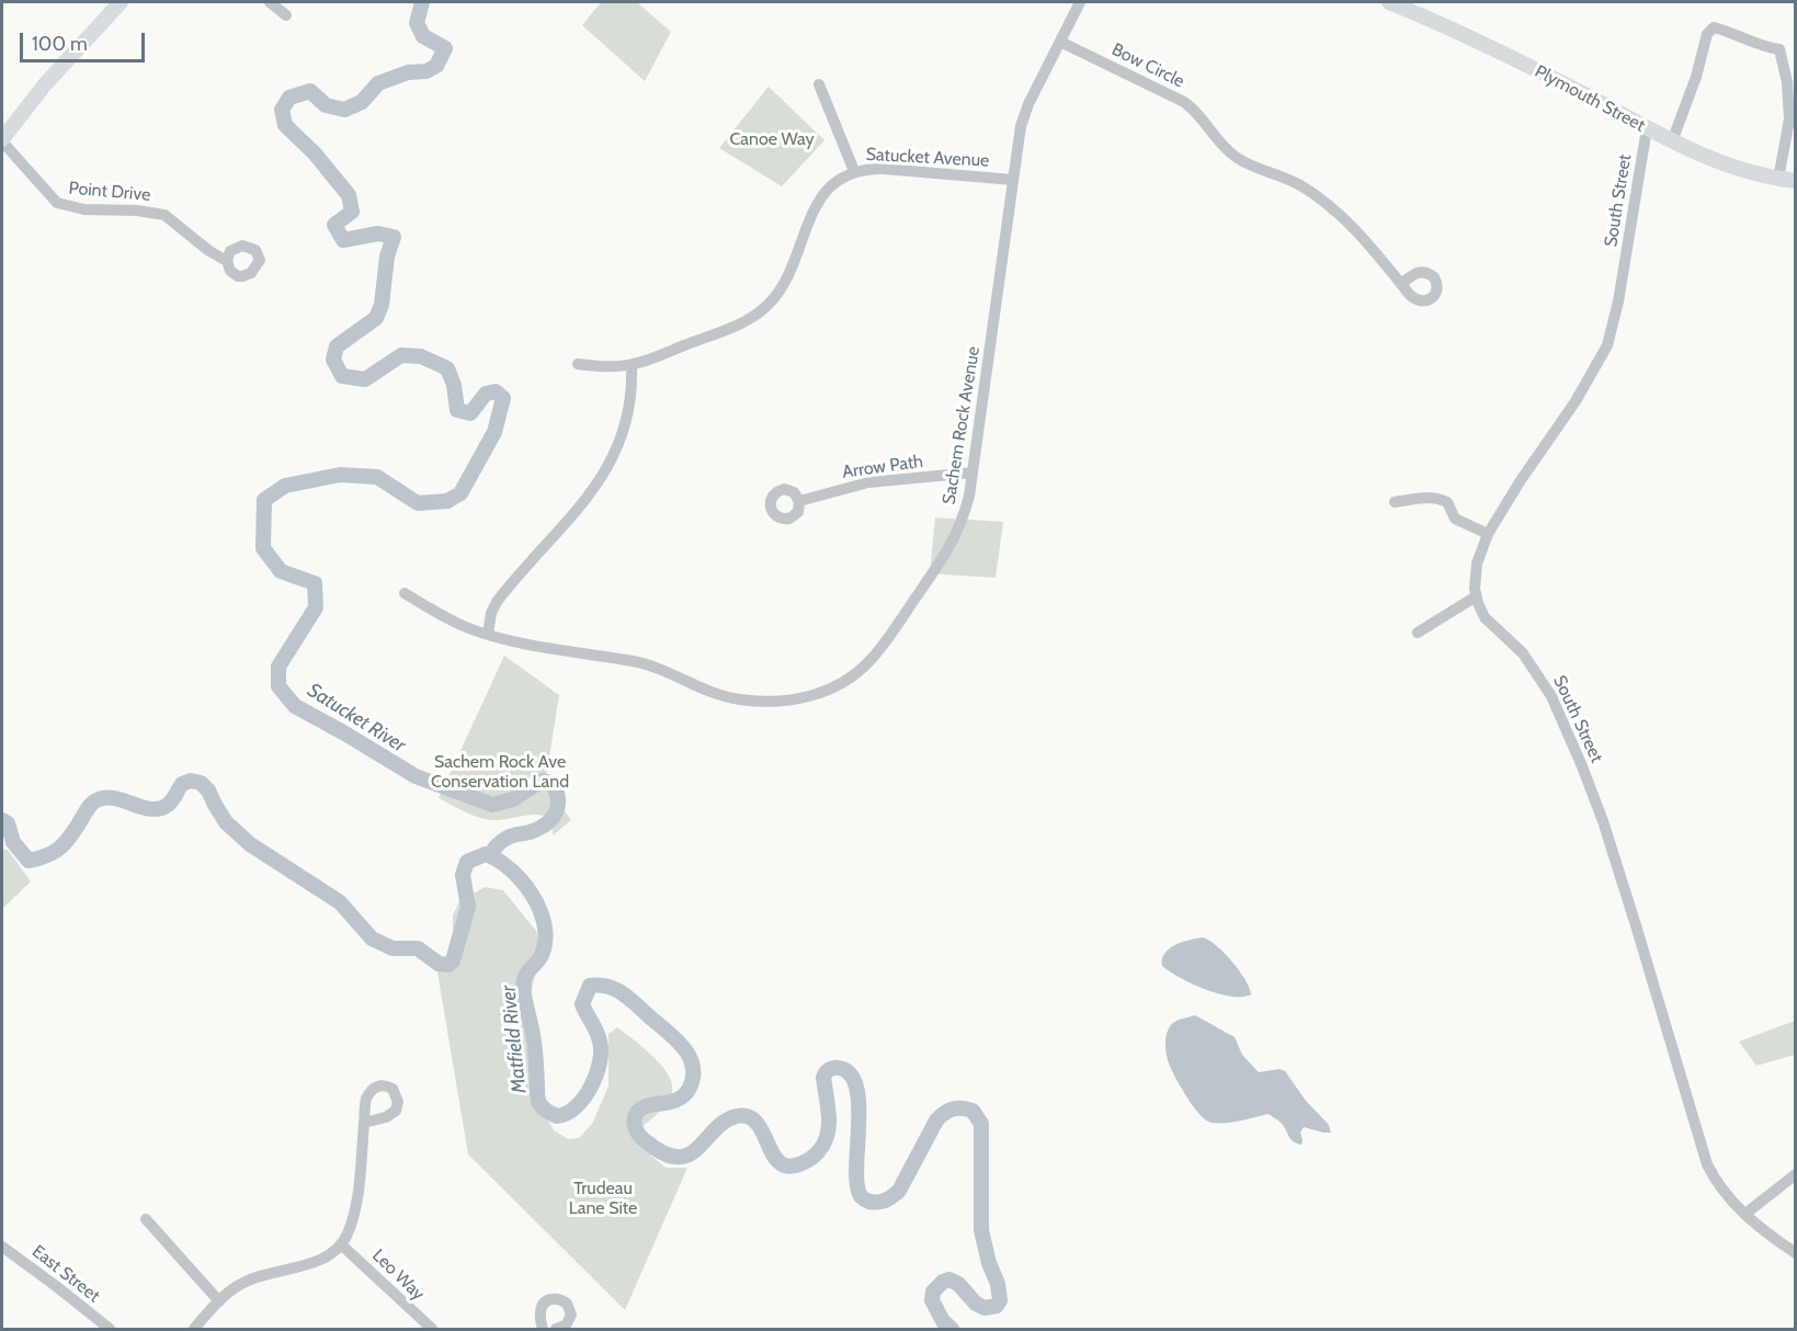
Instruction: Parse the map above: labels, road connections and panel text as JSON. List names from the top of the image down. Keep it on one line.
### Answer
{"streets":{"main road":["Plymouth Street"],"street":["Bow Circle","Satucket Avenue","Point Drive","South Street","Sachem Rock Avenue","Arrow Path","East Street","Leo Way"]},"crossings":[["Bow Circle","Sachem Rock Avenue"],["Plymouth Street","South Street"],["Satucket Avenue","Sachem Rock Avenue"],["Sachem Rock Avenue","Arrow Path"]],"water":["Satucket River","Matfield River"],"parks":["Canoe Way","Sachem Rock Ave Conservation Land","Trudeau Lane Site"],"scale_bar":"100 m"}
